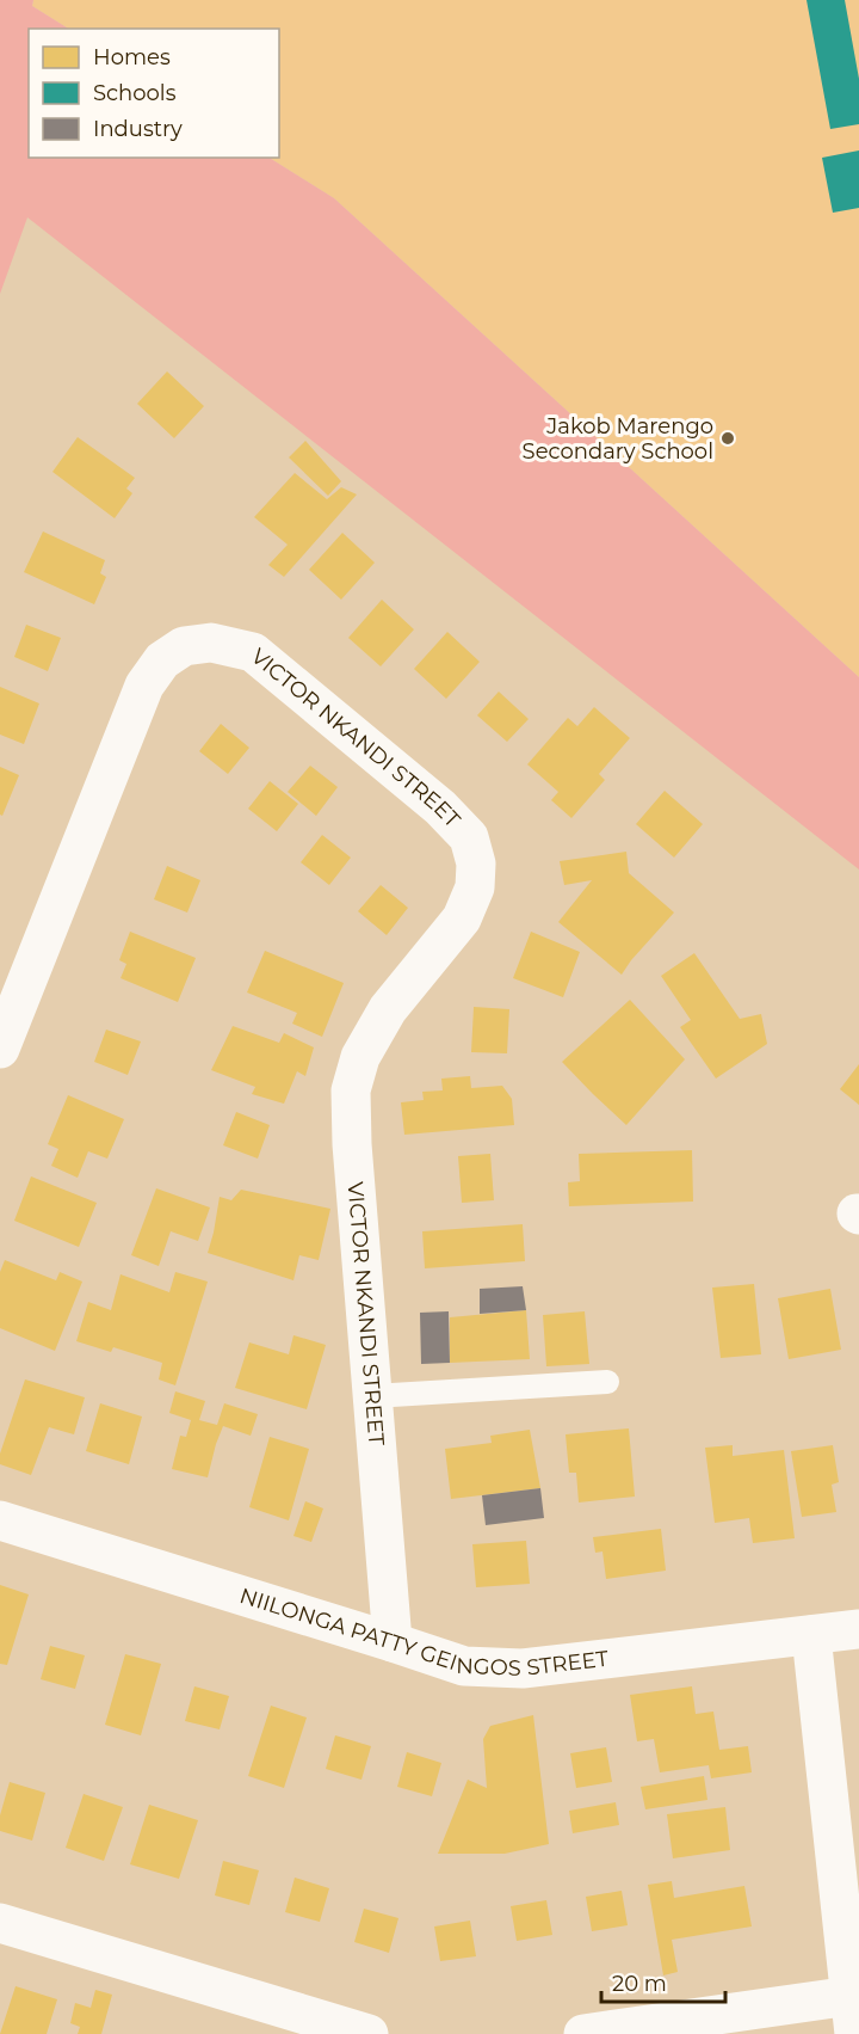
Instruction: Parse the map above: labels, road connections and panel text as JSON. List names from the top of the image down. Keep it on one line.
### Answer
{"streets":{"street":["VICTOR NKANDI STREET","NIILONGA PATTY GEINGOS STREET"]},"crossings":[["VICTOR NKANDI STREET","NIILONGA PATTY GEINGOS STREET"]],"places":["Jakob Marengo Secondary School"],"legend":["Homes","Schools","Industry"],"scale_bar":"20 m"}
